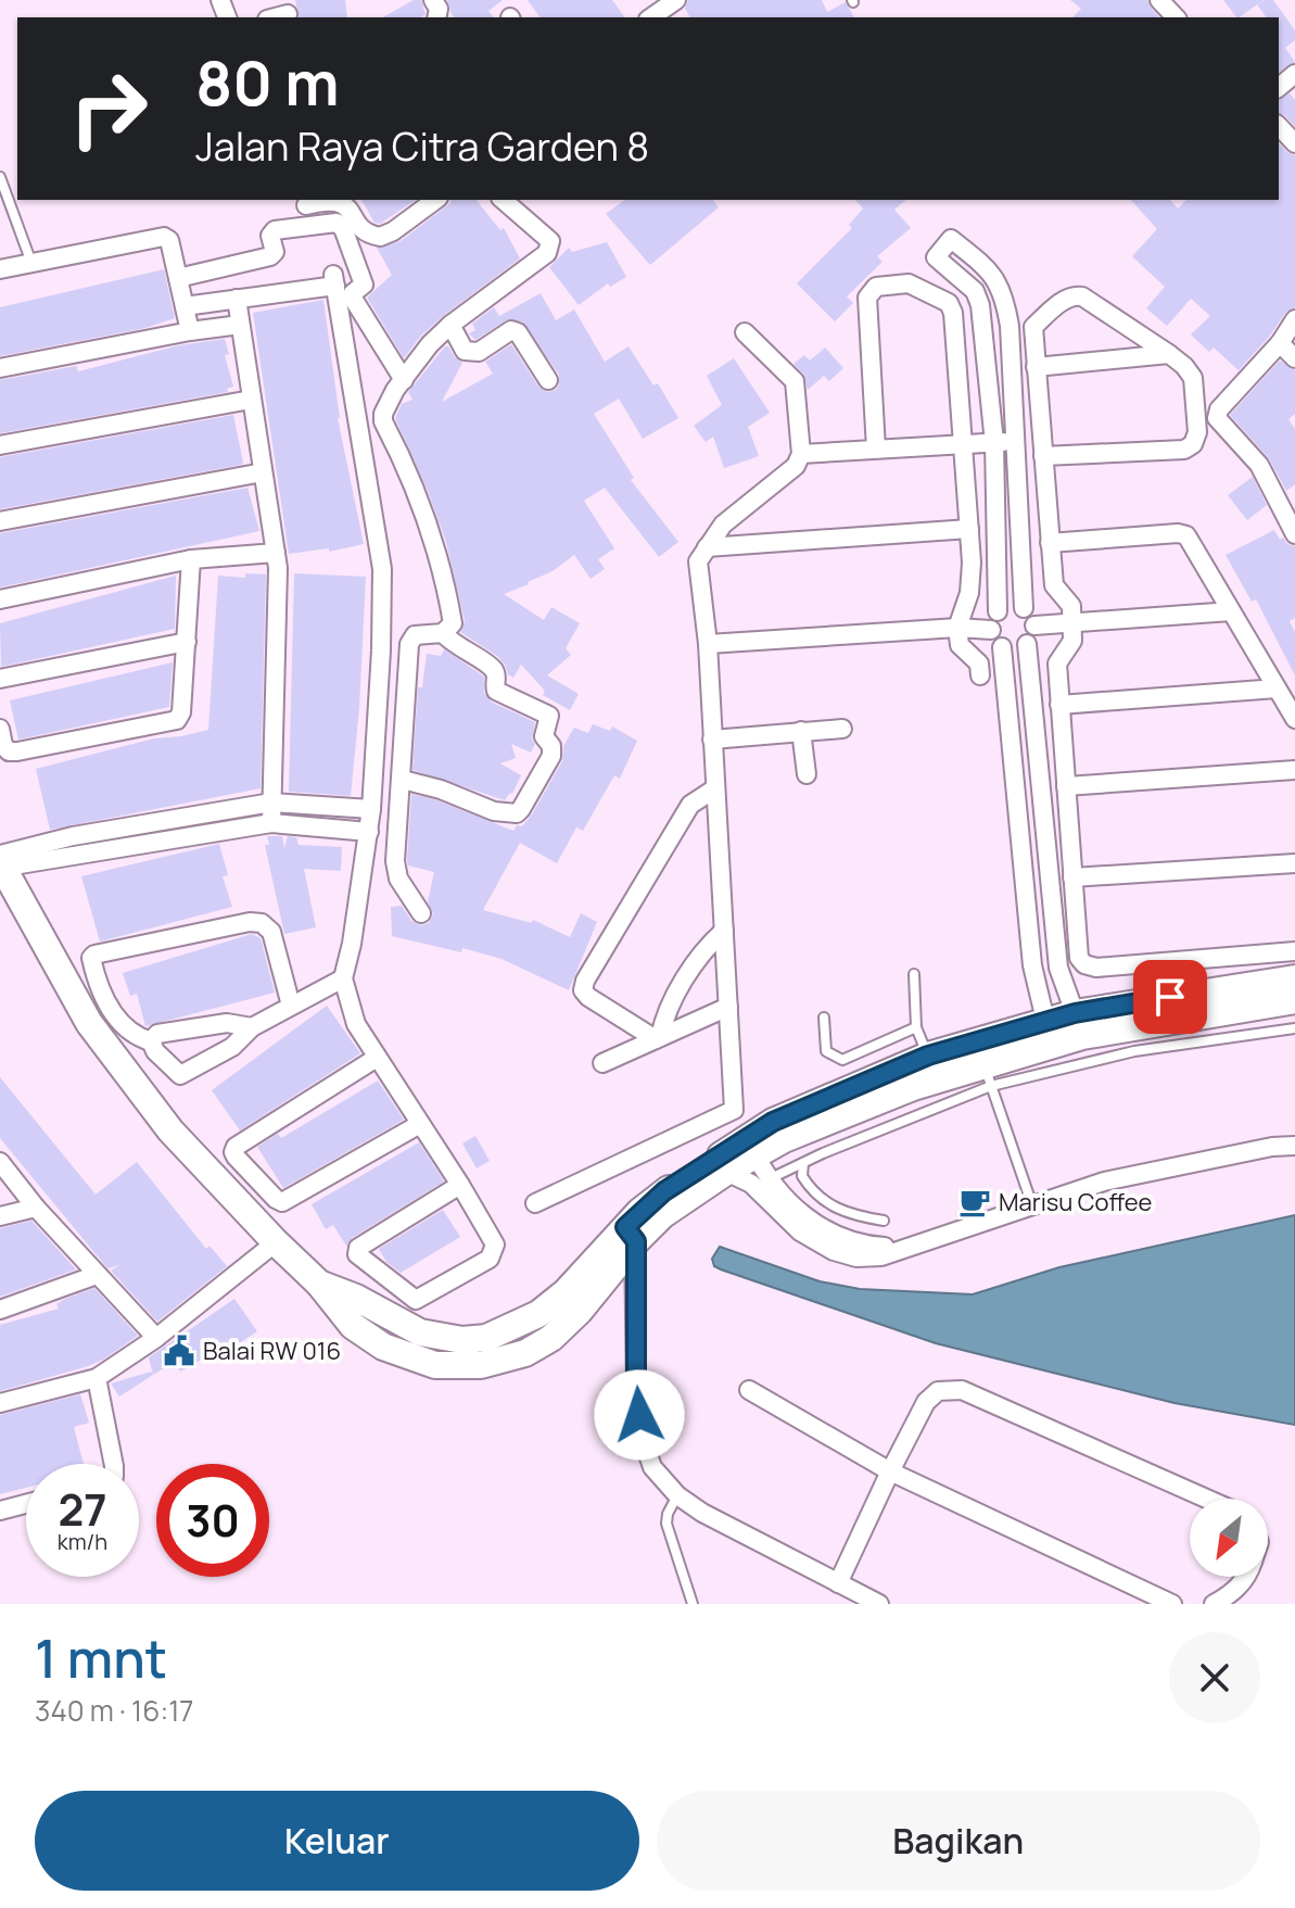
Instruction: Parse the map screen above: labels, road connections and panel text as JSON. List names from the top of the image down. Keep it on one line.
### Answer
{"places":{"cafe":["Marisu Coffee"],"public building":["Balai RW 016"]},"north":"bottom left","page":{"turn":["80 m","Jalan Raya Citra Garden 8"],"speed":"27 km/h","limit":"30","heading":["1 mnt","340 m · 16:17"],"buttons":["Keluar","Bagikan"]}}
